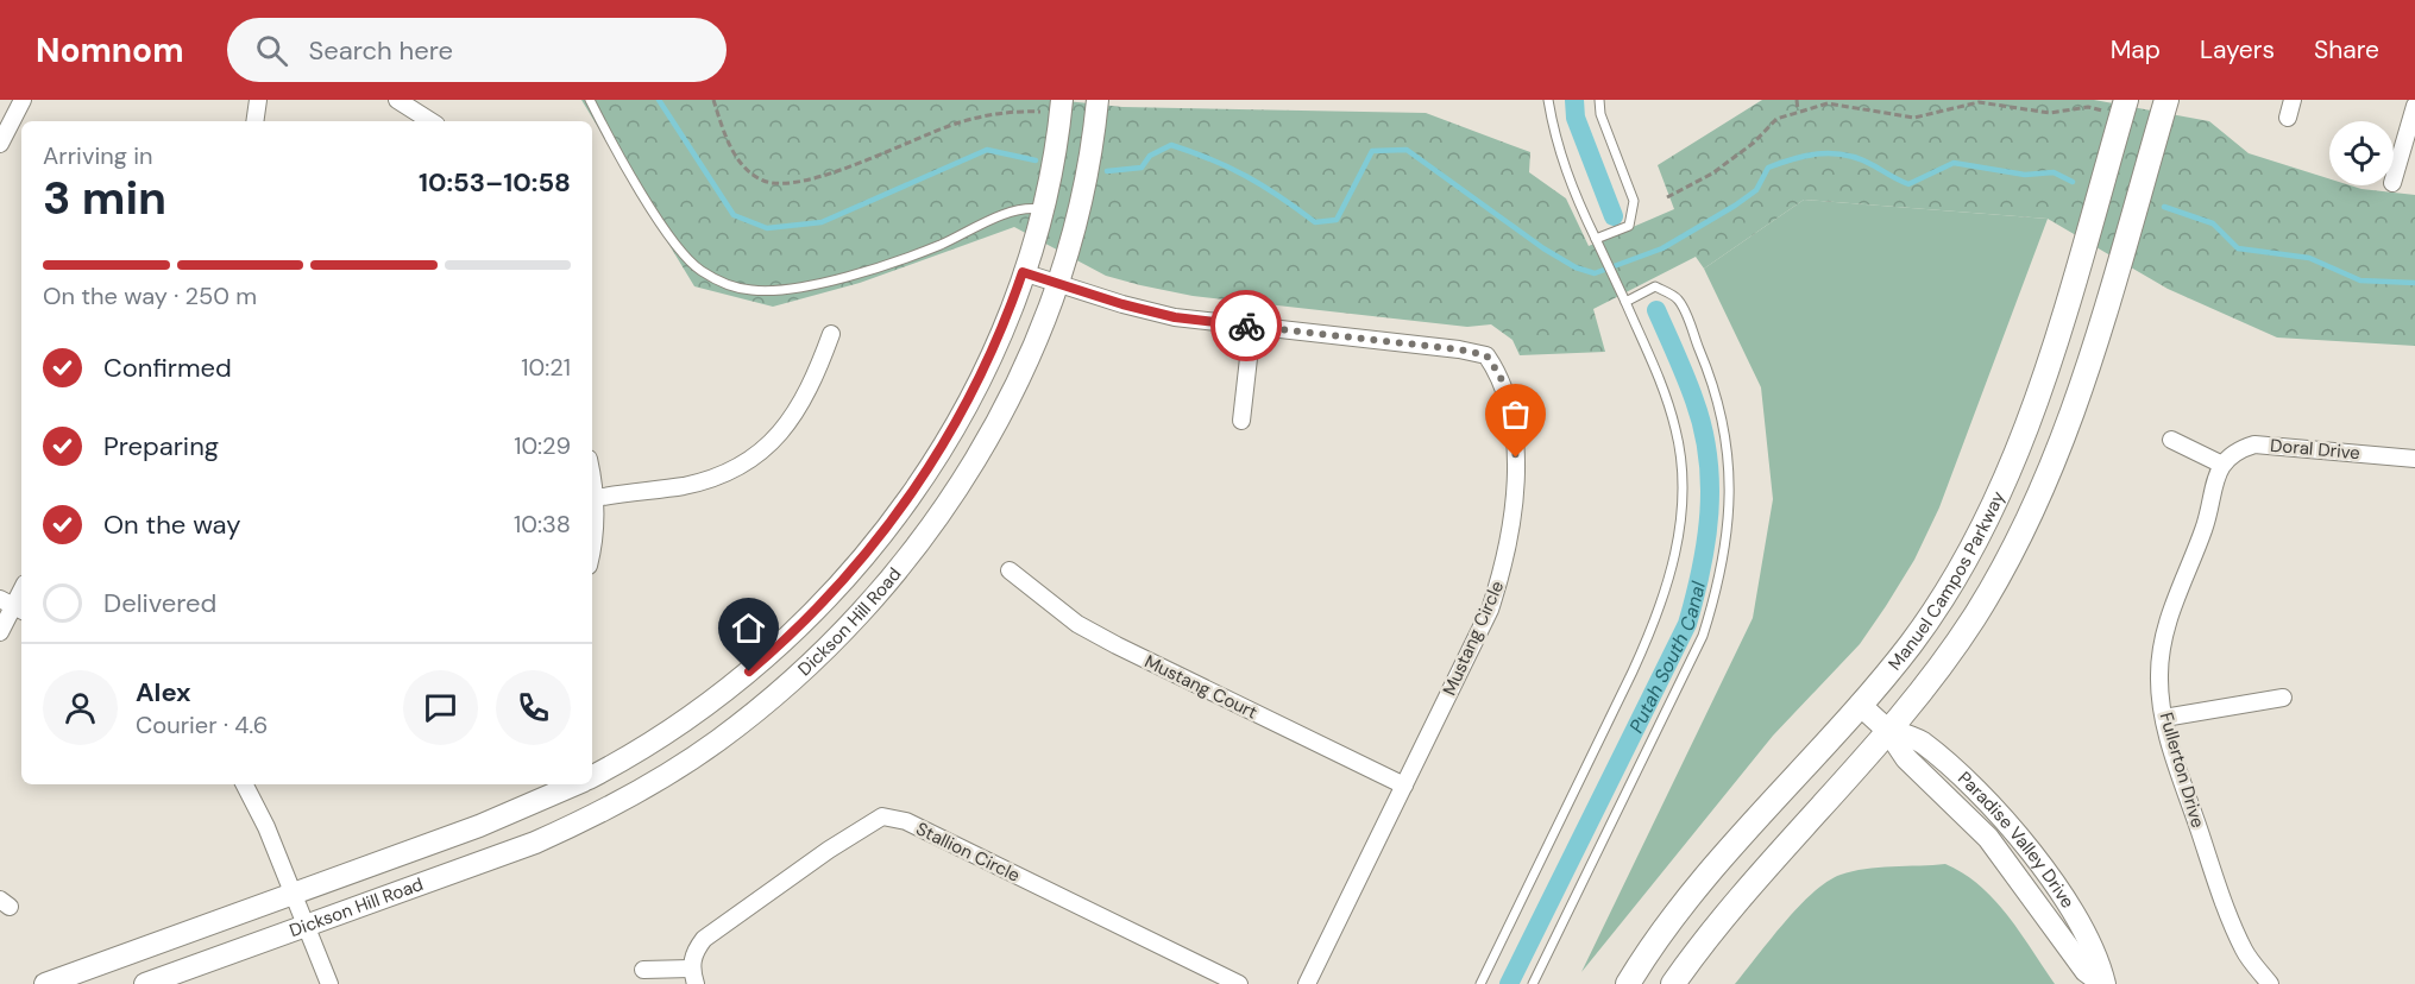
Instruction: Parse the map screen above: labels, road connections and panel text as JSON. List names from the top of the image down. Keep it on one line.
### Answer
{"streets":{"main road":["Manuel Campos Parkway"],"street":["Doral Drive","Dickson Hill Road","Mustang Circle","Mustang Court","Fullerton Drive","Paradise Valley Drive","Stallion Circle"]},"crossings":[["Doral Drive","Fullerton Drive"],["Manuel Campos Parkway","Paradise Valley Drive"],["Dickson Hill Road","Mustang Circle"],["Mustang Circle","Mustang Court"]],"water":["Putah South Canal"],"page":{"header":"Nomnom","search":"Search here","nav":["Map","Layers","Share"],"heading":["3 min","Arriving in","10:53–10:58"],"panel":["Alex","Courier · 4.6"],"bar":"On the way · 250 m","list":[["Confirmed","10:21"],["Preparing","10:29"],["On the way","10:38"],"Delivered"]}}
